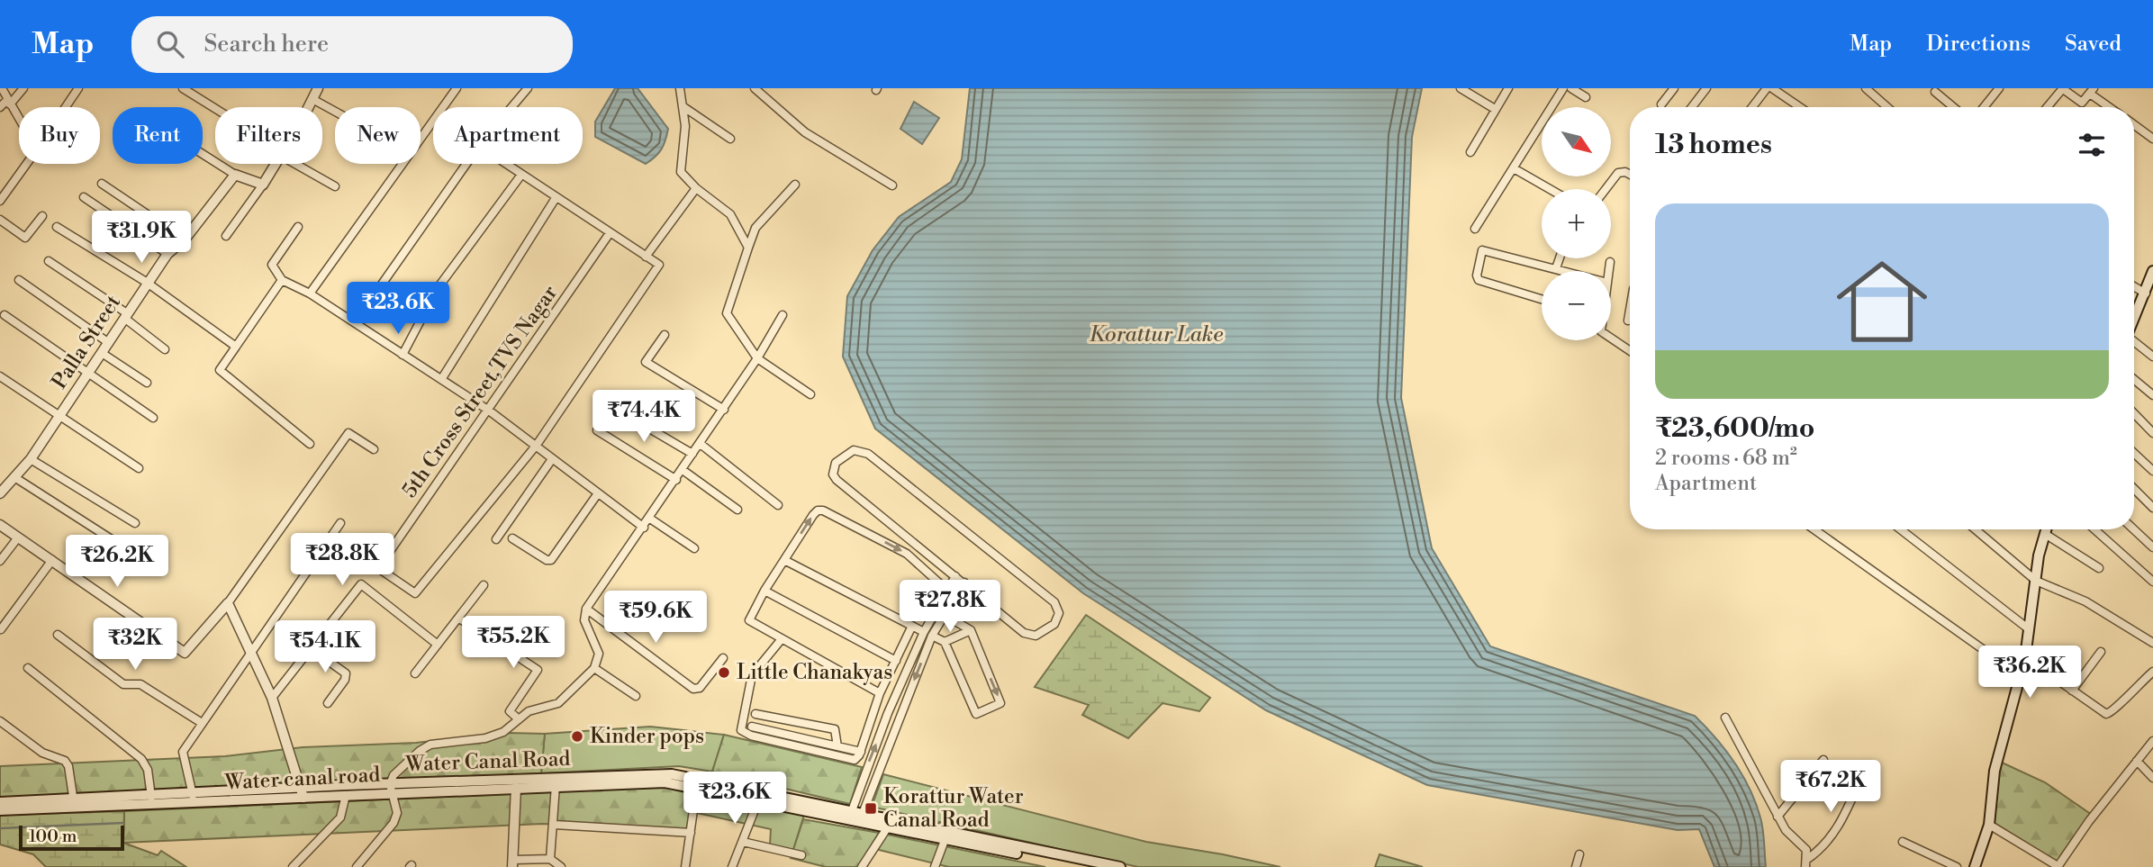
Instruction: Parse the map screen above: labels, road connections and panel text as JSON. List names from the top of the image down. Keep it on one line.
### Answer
{"streets":{"main road":["Water Canal Road","Water canal road"],"street":["Palla Street","5th Cross Street,TVS Nagar"]},"crossings":[["Water Canal Road","Water canal road"]],"water":["Korattur Lake"],"places":{"other":["Little Chanakyas","Kinder pops"],"transit":["Korattur Water Canal Road"]},"scale_bar":"100 m","north":"bottom right","page":{"header":"Map","search":"Search here","nav":["Map","Directions","Saved"],"map_buttons":["+","−"],"chip":["Buy","Rent","Filters","New","Apartment"],"heading":"13 homes","list":[{"name":"₹23,600/mo","note":"2 rooms · 68 m² · Apartment"}],"price":["₹31.9K","₹23.6K","₹74.4K","₹28.8K","₹26.2K","₹27.8K","₹59.6K","₹55.2K","₹32K","₹54.1K","₹36.2K","₹67.2K","₹23.6K"],"scale":"100 m"}}
